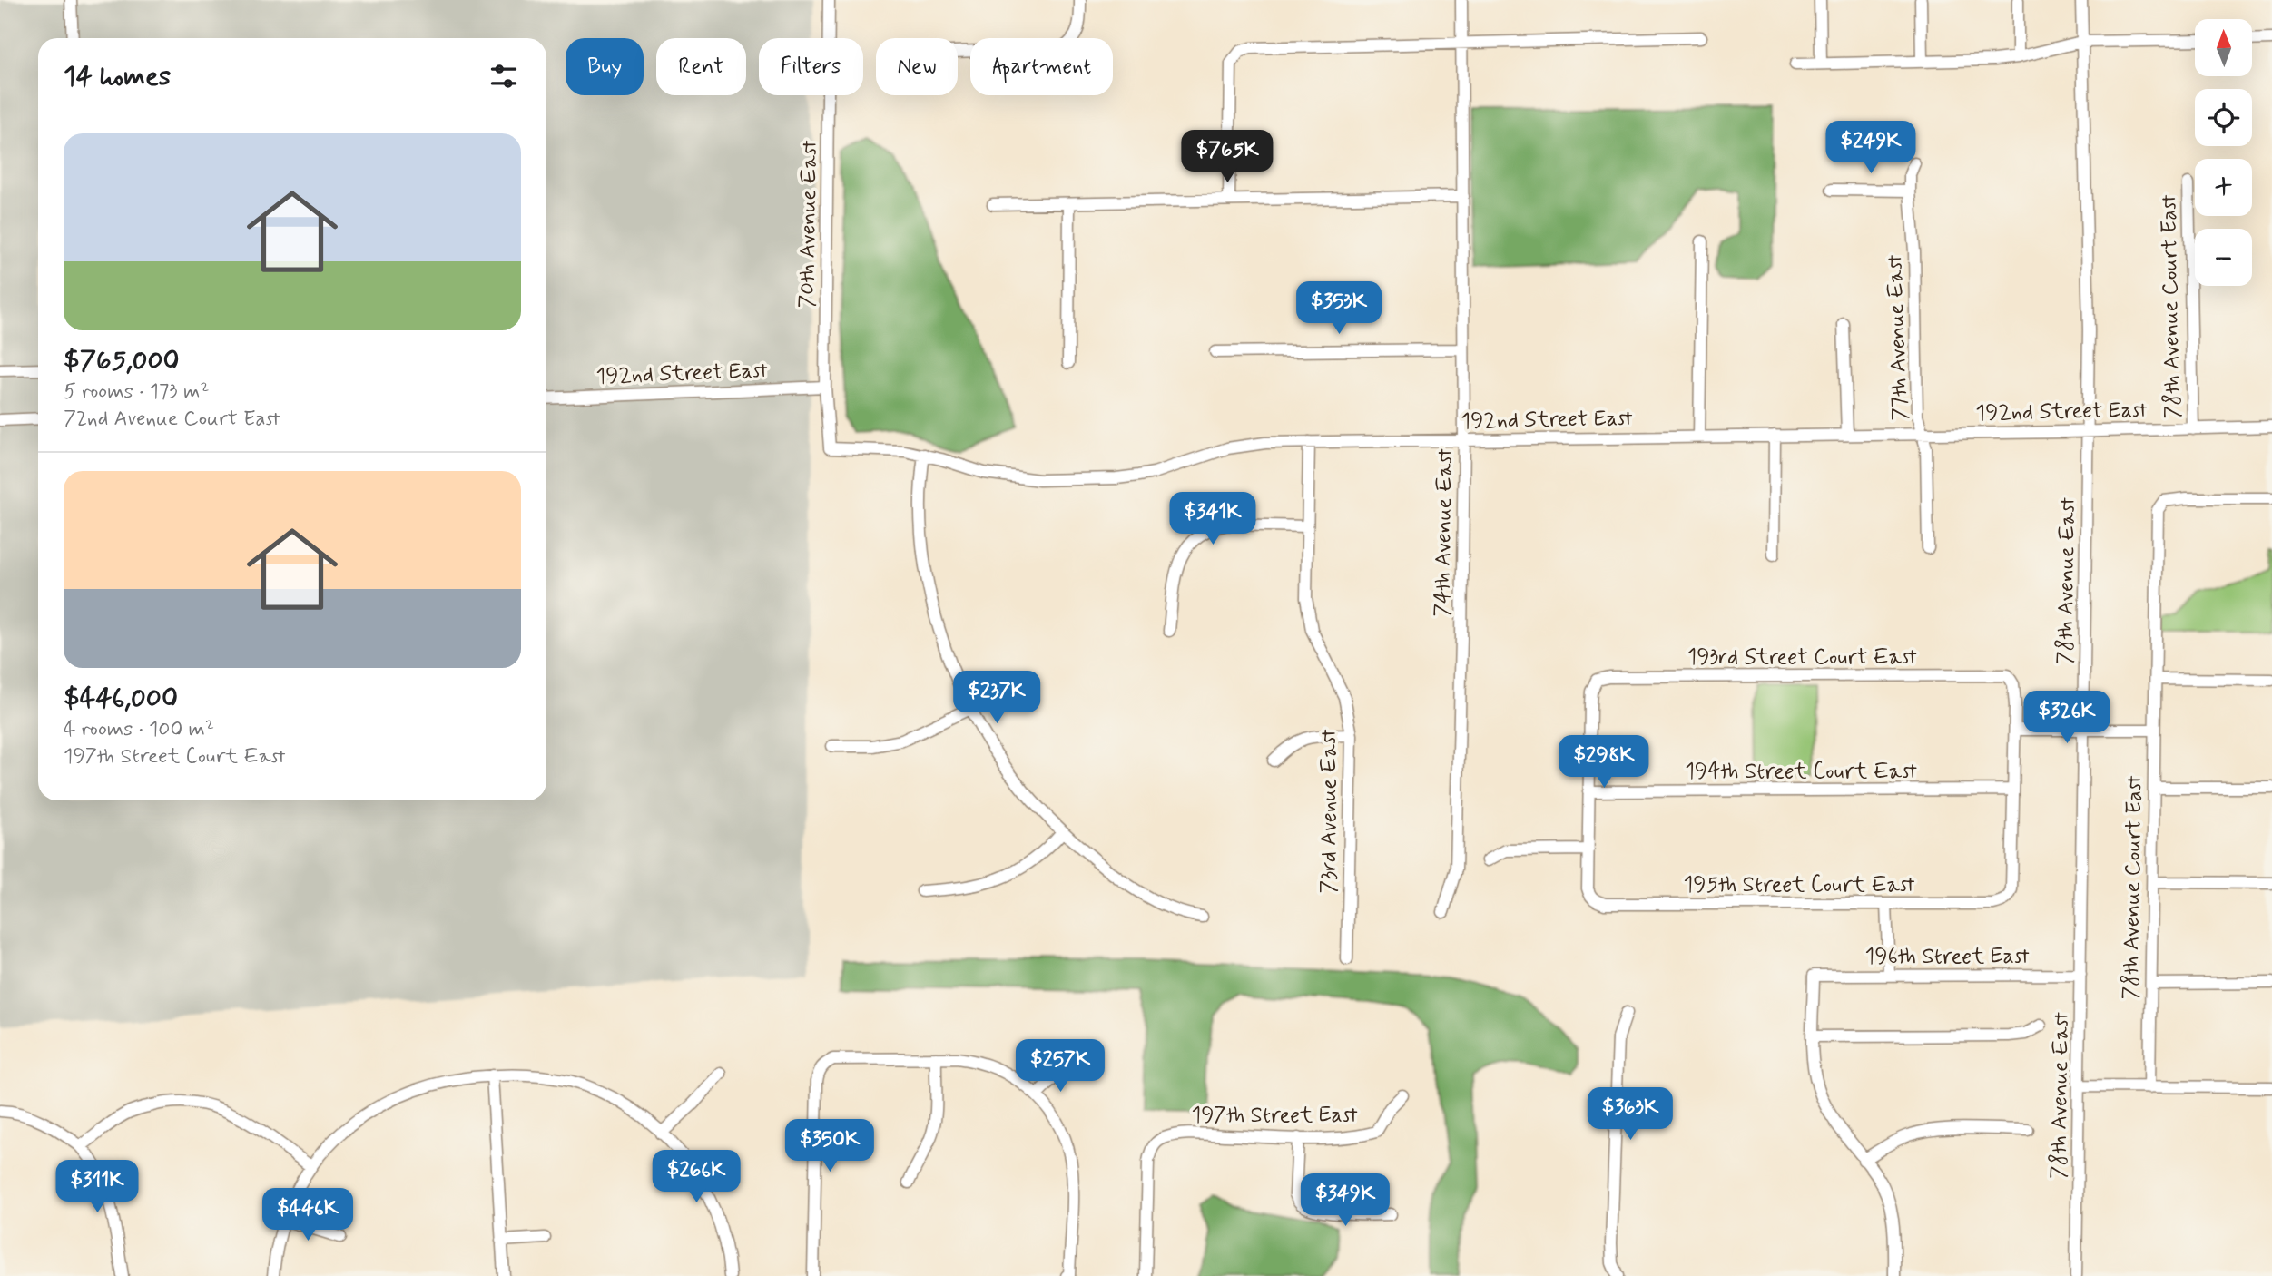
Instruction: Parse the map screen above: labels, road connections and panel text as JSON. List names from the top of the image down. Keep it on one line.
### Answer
{"streets":{"street":["70th Avenue East","78th Avenue Court East","77th Avenue East","192nd Street East","74th Avenue East","78th Avenue East","193rd Street Court East","194th Street Court East","73rd Avenue East","195th Street Court East","196th Street East","197th Street East"]},"crossings":[["70th Avenue East","192nd Street East"],["78th Avenue Court East","192nd Street East"],["77th Avenue East","192nd Street East"],["192nd Street East","74th Avenue East"],["192nd Street East","78th Avenue East"],["192nd Street East","73rd Avenue East"],["78th Avenue East","196th Street East"],["193rd Street Court East","194th Street Court East"],["194th Street Court East","195th Street Court East"]],"north":"top","page":{"map_buttons":["+","−"],"chip":["Buy","Rent","Filters","New","Apartment"],"heading":"14 homes","list":[{"name":"$765,000","note":"5 rooms · 173 m² · 72nd Avenue Court East"},{"name":"$446,000","note":"4 rooms · 100 m² · 197th Street Court East"}],"price":["$249K","$765K","$353K","$341K","$237K","$326K","$298K","$257K","$363K","$350K","$266K","$311K","$349K","$446K"]}}
